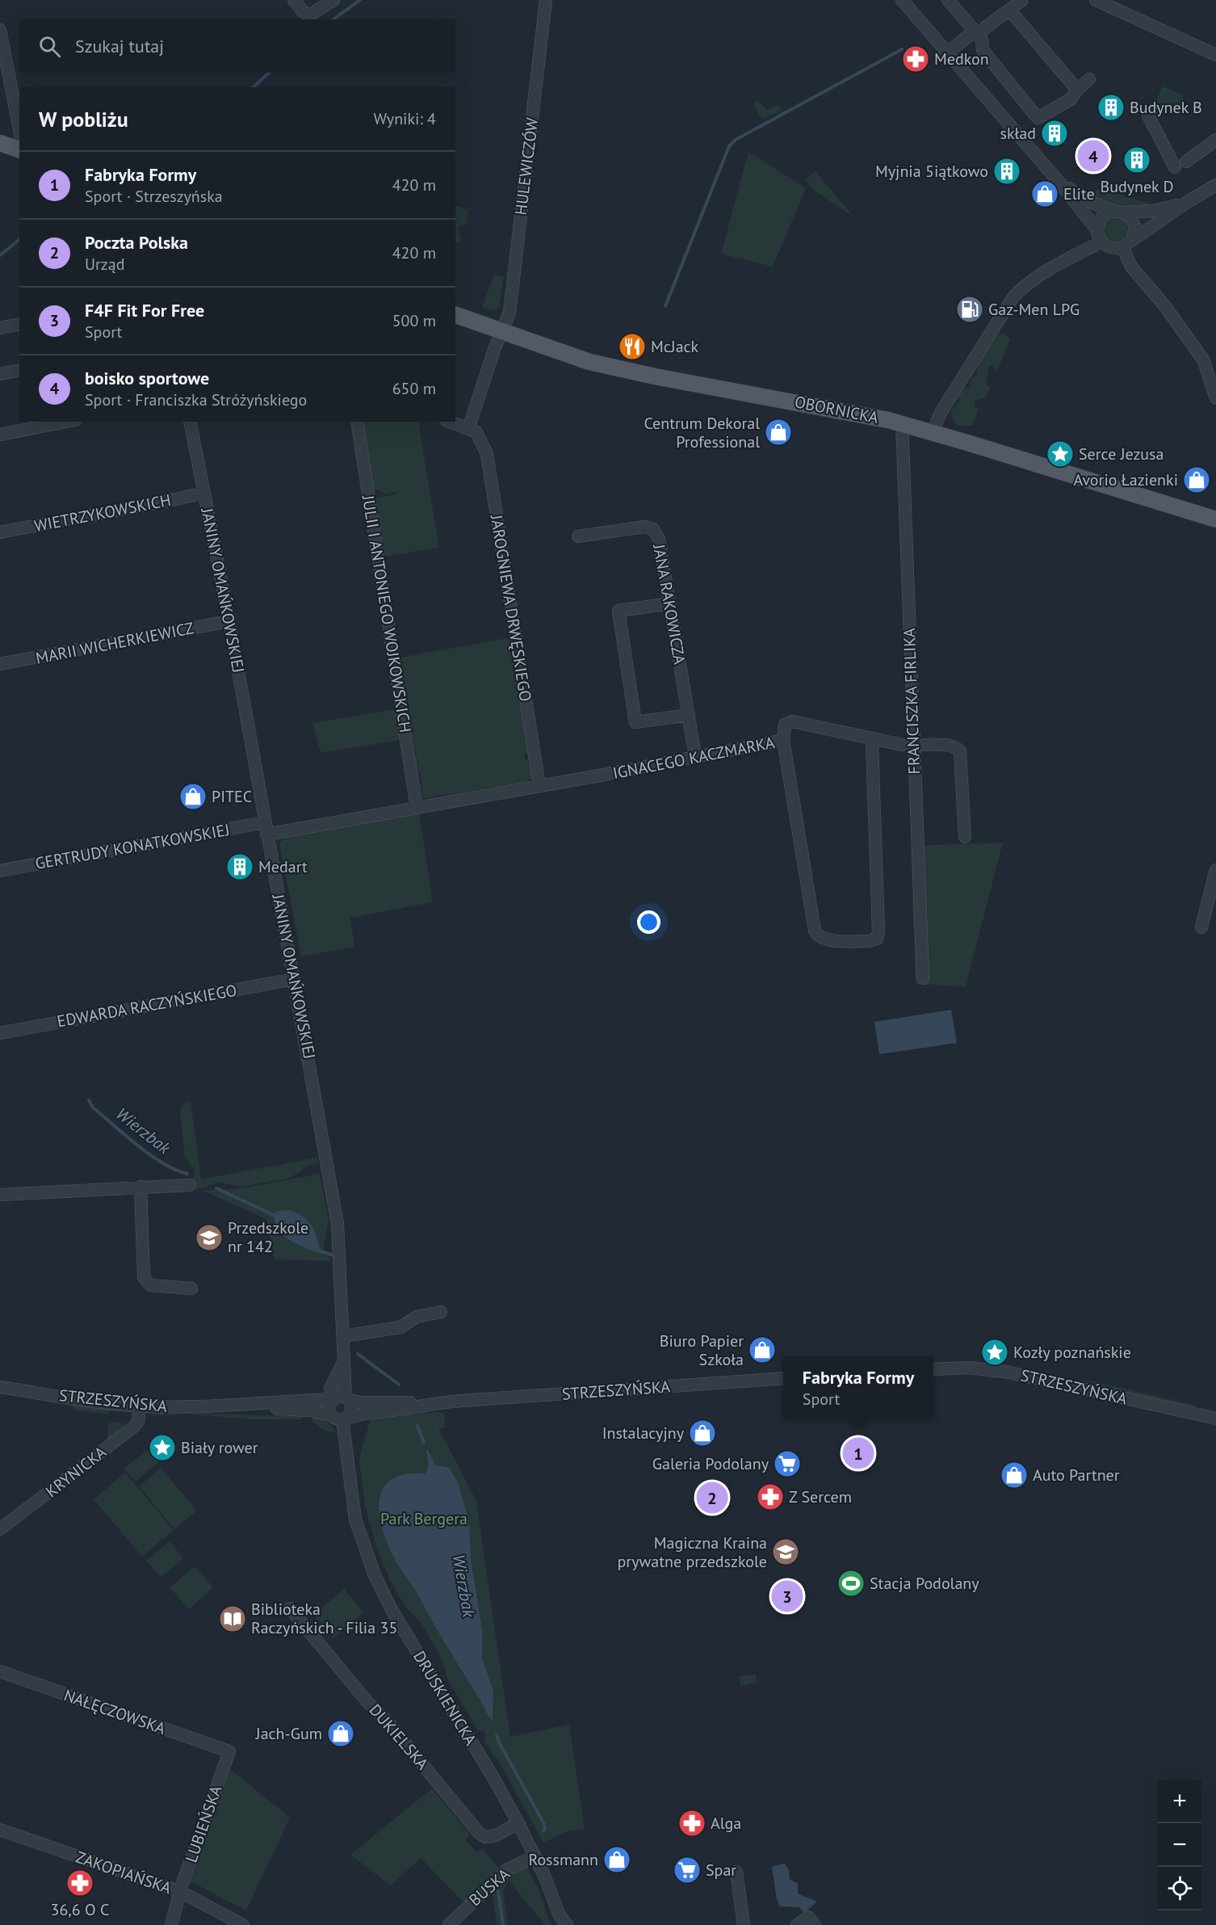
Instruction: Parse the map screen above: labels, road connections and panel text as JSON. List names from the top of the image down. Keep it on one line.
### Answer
{"streets":{"main road":["OBORNICKA"],"street":["HULEWICZÓW","WIETRZYKOWSKICH","JANINY OMAŃKOWSKIEJ","JANA RAKOWICZA","JAROGNIEWA DRWĘSKIEGO","JULII I ANTONIEGO WOJKOWSKICH","MARII WICHERKIEWICZ","FRANCISZKA FIRLIKA","IGNACEGO KACZMARKA","GERTRUDY KONATKOWSKIEJ","EDWARDA RACZYŃSKIEGO","STRZESZYŃSKA","KRYNICKA","DRUSKIENICKA","NAŁĘCZOWSKA","DUKIELSKA","LUBIEŃSKA","ZAKOPIAŃSKA","BUSKA"]},"crossings":[["HULEWICZÓW","OBORNICKA"],["OBORNICKA","FRANCISZKA FIRLIKA"],["WIETRZYKOWSKICH","JANINY OMAŃKOWSKIEJ"],["JANINY OMAŃKOWSKIEJ","MARII WICHERKIEWICZ"],["JANINY OMAŃKOWSKIEJ","IGNACEGO KACZMARKA"],["JANINY OMAŃKOWSKIEJ","GERTRUDY KONATKOWSKIEJ"],["JANINY OMAŃKOWSKIEJ","EDWARDA RACZYŃSKIEGO"],["JANINY OMAŃKOWSKIEJ","STRZESZYŃSKA"],["JANINY OMAŃKOWSKIEJ","DRUSKIENICKA"],["JANA RAKOWICZA","IGNACEGO KACZMARKA"],["JAROGNIEWA DRWĘSKIEGO","IGNACEGO KACZMARKA"],["JULII I ANTONIEGO WOJKOWSKICH","IGNACEGO KACZMARKA"],["FRANCISZKA FIRLIKA","IGNACEGO KACZMARKA"],["IGNACEGO KACZMARKA","GERTRUDY KONATKOWSKIEJ"],["STRZESZYŃSKA","KRYNICKA"],["STRZESZYŃSKA","DRUSKIENICKA"],["DRUSKIENICKA","DUKIELSKA"],["DRUSKIENICKA","BUSKA"],["NAŁĘCZOWSKA","LUBIEŃSKA"],["LUBIEŃSKA","ZAKOPIAŃSKA"]],"water":["Wierzbak"],"parks":["Park Bergera"],"places":{"pharmacy":["Medkon","Z Sercem","Alga","36,6 O C"],"building":["Budynek B","skład","Budynek D","Myjnia 5iątkowo","Medart"],"shop":["Elite","Centrum Dekoral Professional","Avorio Łazienki","PITEC","Biuro Papier Szkoła","Instalacyjny","Auto Partner","Jach-Gum","Rossmann"],"fuel station":["Gaz-Men LPG"],"restaurant":["McJack"],"place":["Serce Jezusa","Kozły poznańskie","Biały rower"],"school or university":["Przedszkole nr 142","Magiczna Kraina prywatne przedszkole"],"supermarket":["Galeria Podolany","Spar"],"sports":["Stacja Podolany"],"library":["Biblioteka Raczyńskich - Filia 35"]},"page":{"search":"Szukaj tutaj","heading":["W pobliżu","Wyniki: 4"],"pins":["4","1","2","3"],"list":[{"mark":"1","name":"Fabryka Formy","note":"Sport · Strzeszyńska","value":"420 m"},{"mark":"2","name":"Poczta Polska","note":"Urząd","value":"420 m"},{"mark":"3","name":"F4F Fit For Free","note":"Sport","value":"500 m"},{"mark":"4","name":"boisko sportowe","note":"Sport · Franciszka Stróżyńskiego","value":"650 m"}],"popup":["Fabryka Formy","Sport"],"map_buttons":["+","−"]}}
